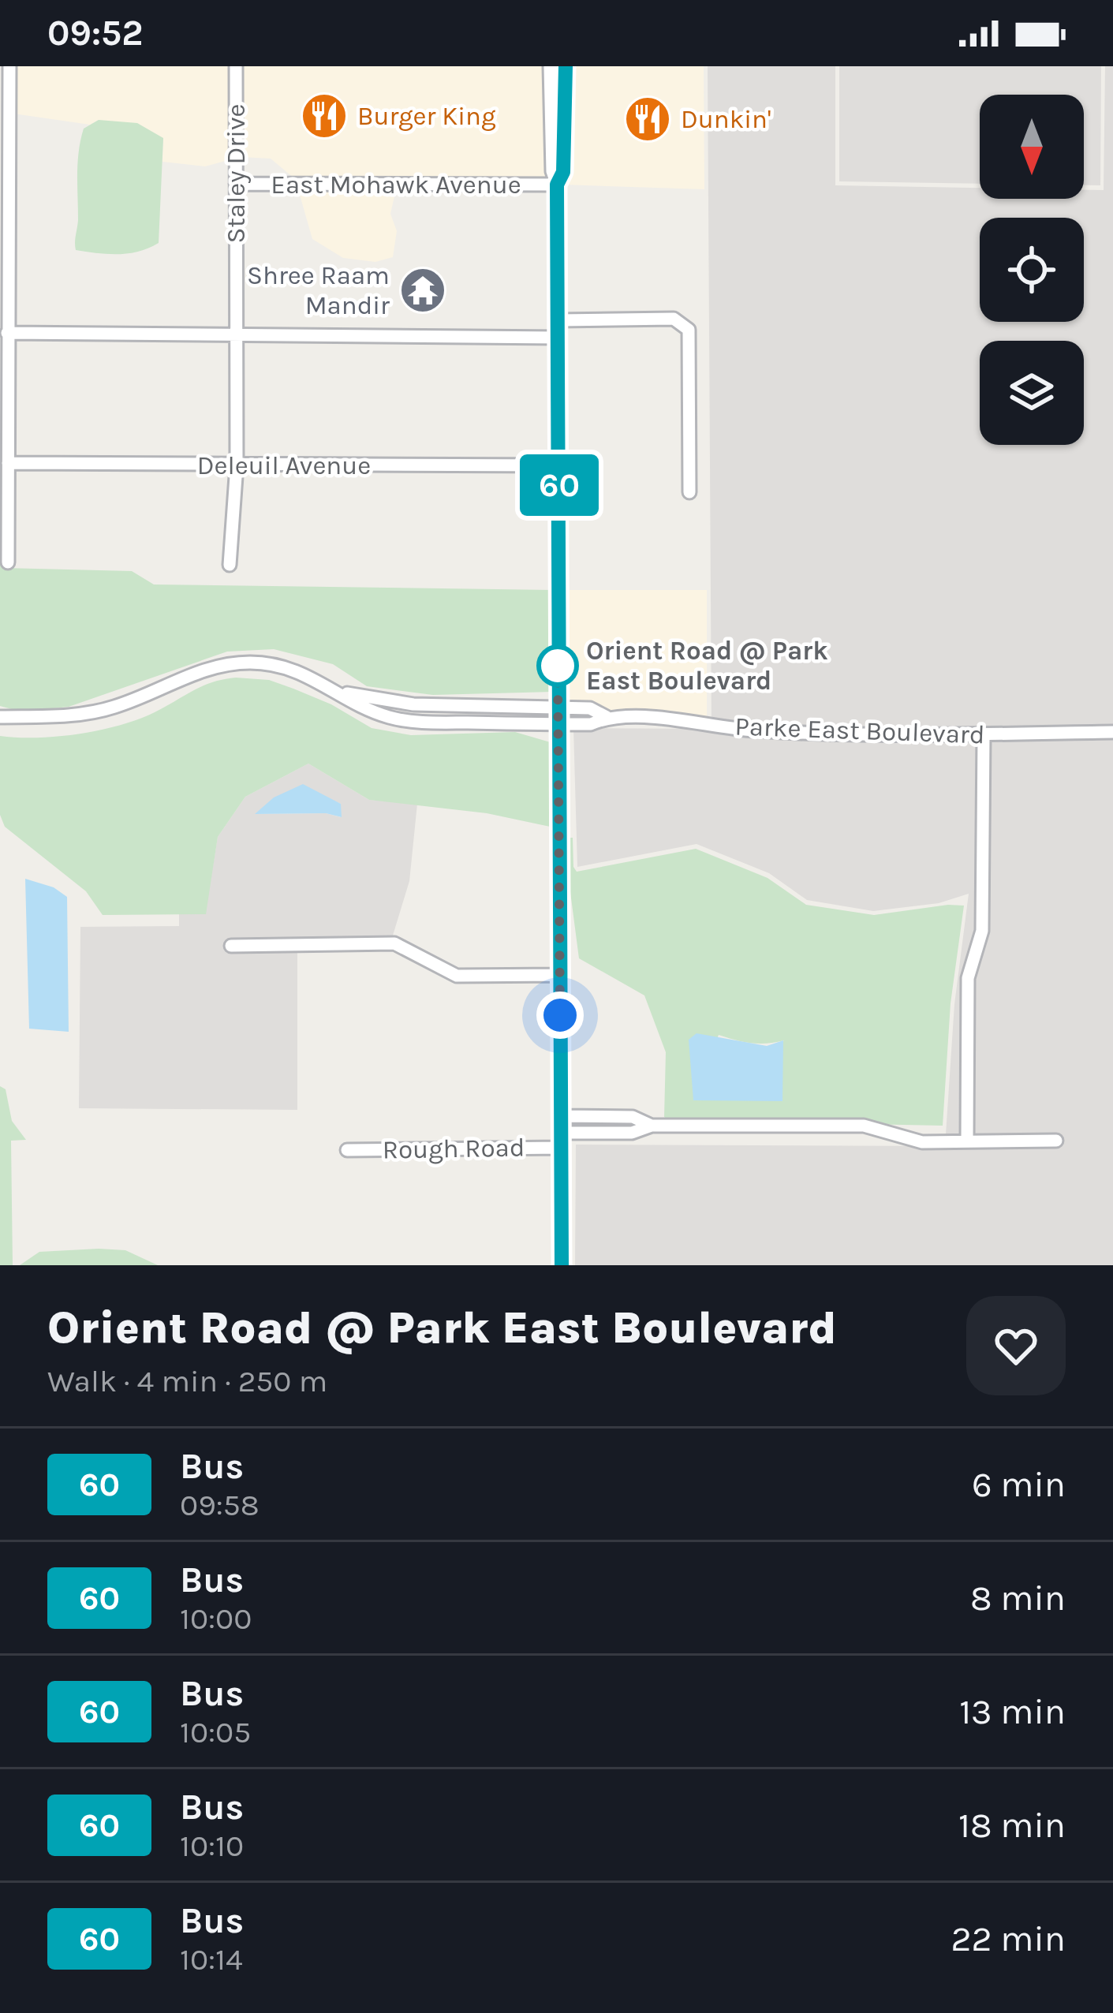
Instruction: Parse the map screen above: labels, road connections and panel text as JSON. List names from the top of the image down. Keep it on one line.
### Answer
{"streets":{"street":["Staley Drive","East Mohawk Avenue","Deleuil Avenue","Parke East Boulevard","Rough Road"]},"crossings":[["Staley Drive","East Mohawk Avenue"],["Staley Drive","Deleuil Avenue"]],"places":{"restaurant":["Burger King","Dunkin'"],"temple":["Shree Raam Mandir"],"other":["Orient Road @ Park East Boulevard"]},"lines":["bus line 60"],"north":"bottom","page":{"status":"09:52","on_map":"60","heading":["Orient Road @ Park East Boulevard","Walk · 4 min · 250 m"],"list":[{"mark":"60","name":"Bus","note":"09:58","value":"6 min"},{"mark":"60","name":"Bus","note":"10:00","value":"8 min"},{"mark":"60","name":"Bus","note":"10:05","value":"13 min"},{"mark":"60","name":"Bus","note":"10:10","value":"18 min"},{"mark":"60","name":"Bus","note":"10:14","value":"22 min"}]}}
